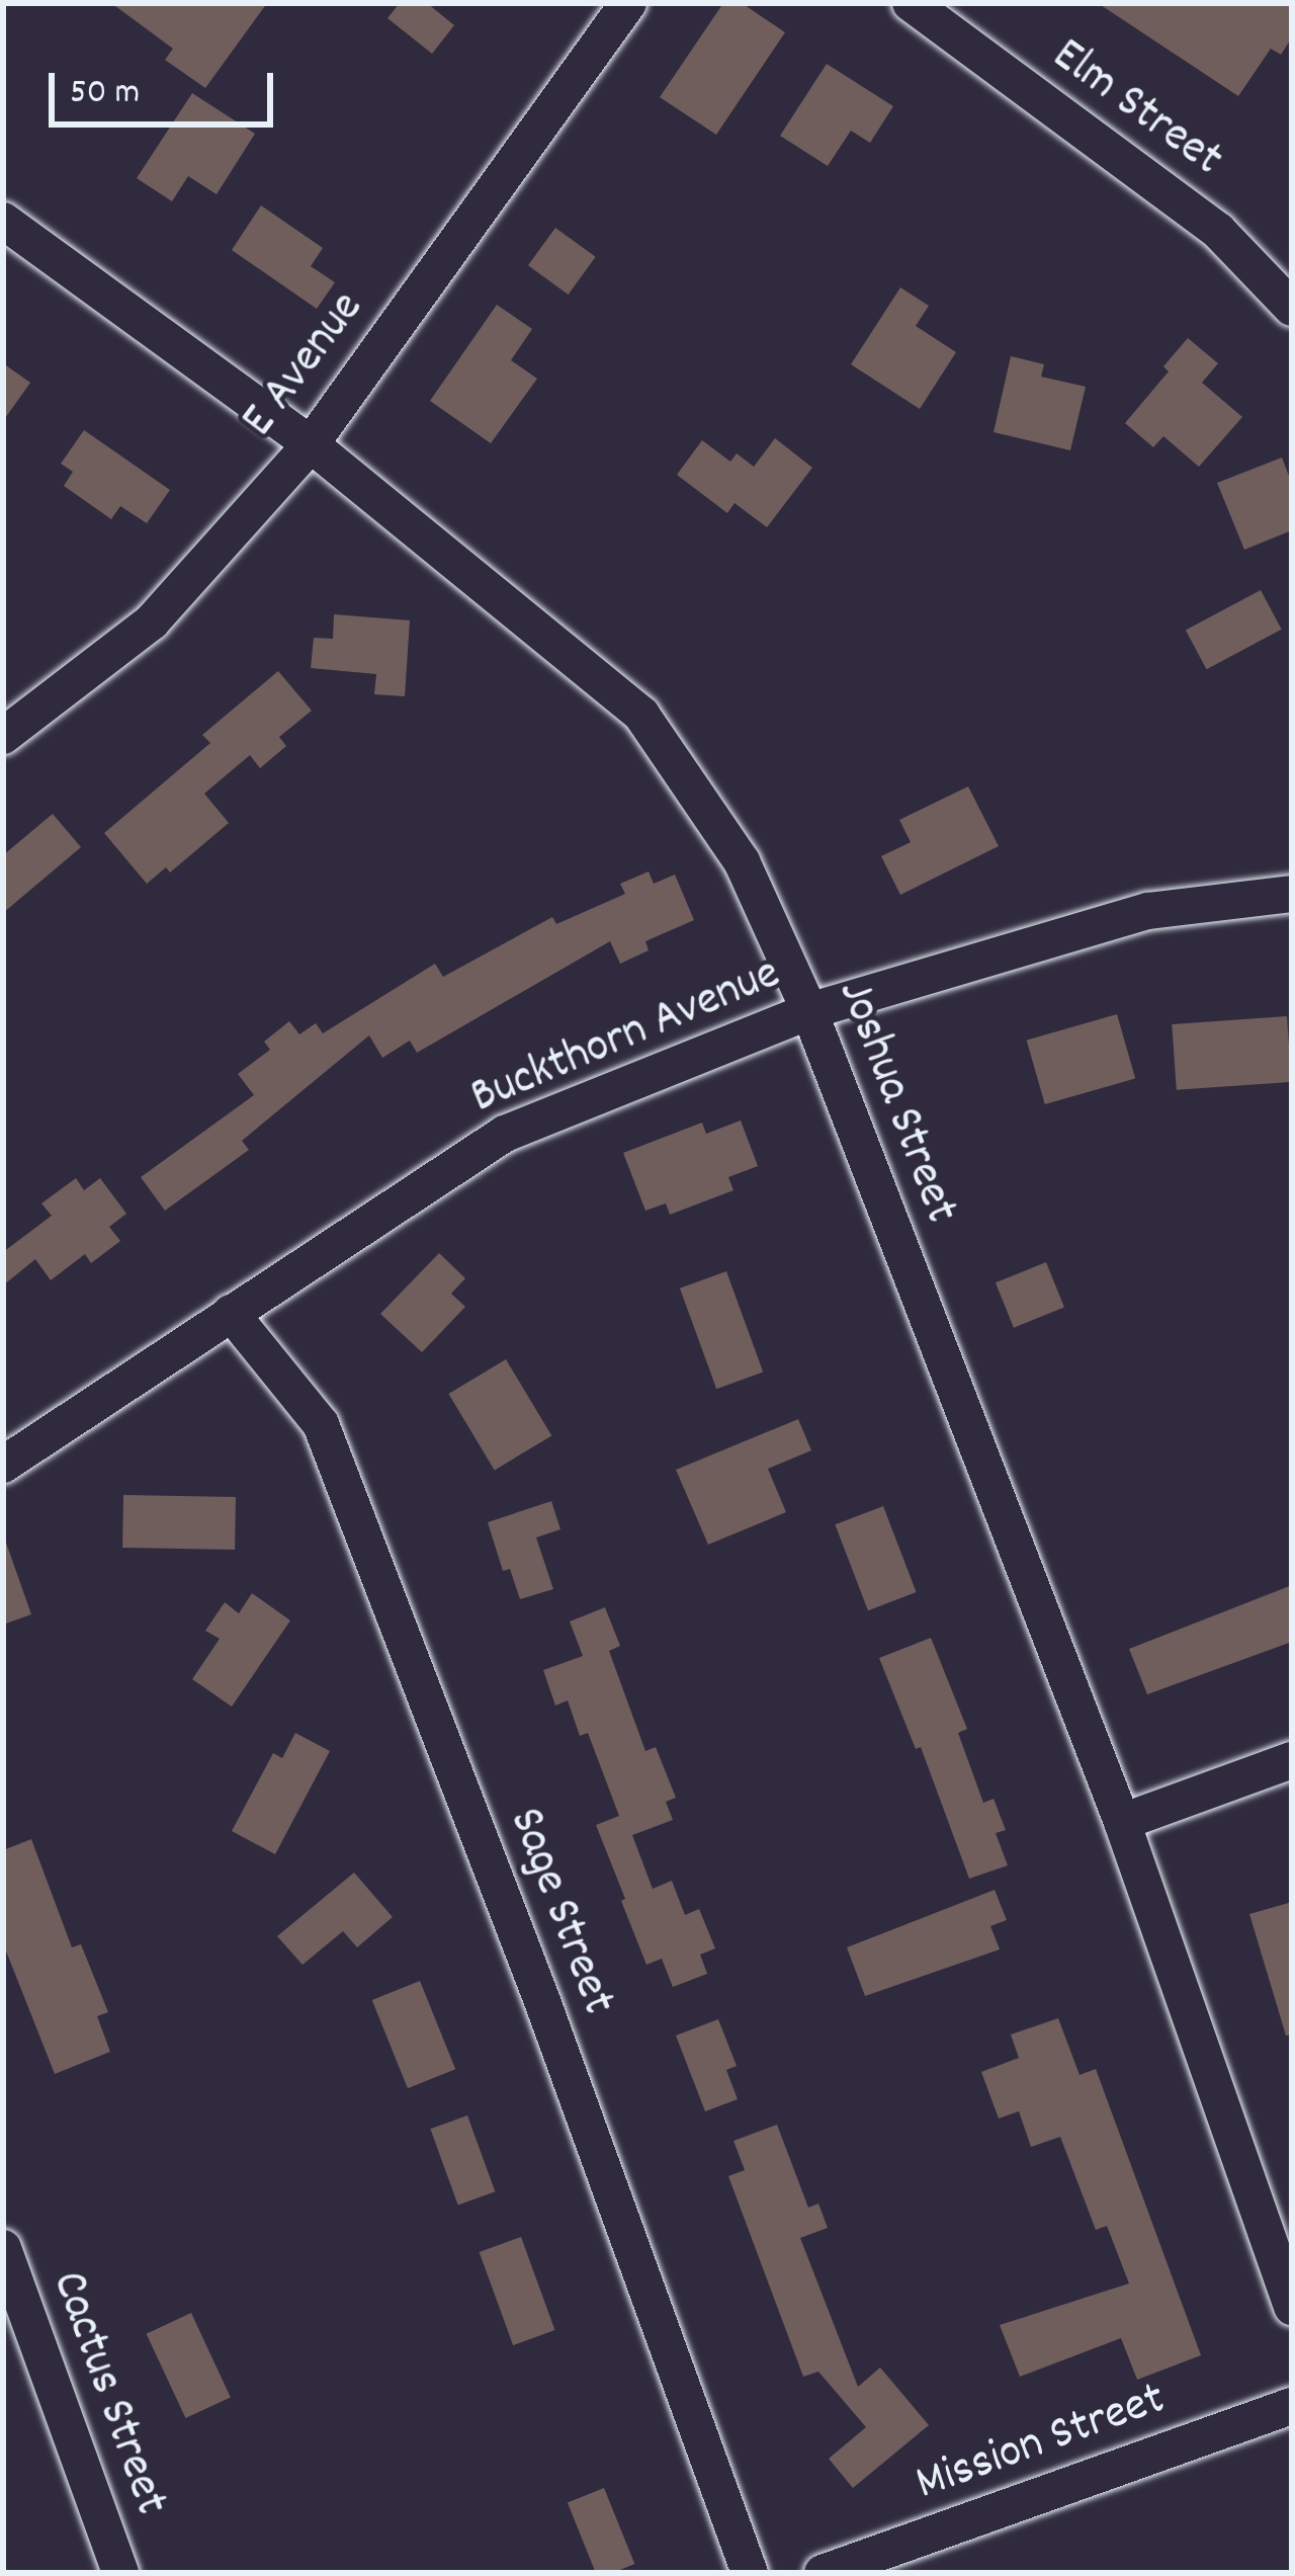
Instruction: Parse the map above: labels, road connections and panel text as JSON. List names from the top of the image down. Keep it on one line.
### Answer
{"streets":{"street":["Elm Street","E Avenue","Buckthorn Avenue","Joshua Street","Sage Street","Cactus Street","Mission Street"]},"crossings":[["E Avenue","Joshua Street"],["Buckthorn Avenue","Joshua Street"],["Buckthorn Avenue","Sage Street"]],"scale_bar":"50 m"}
